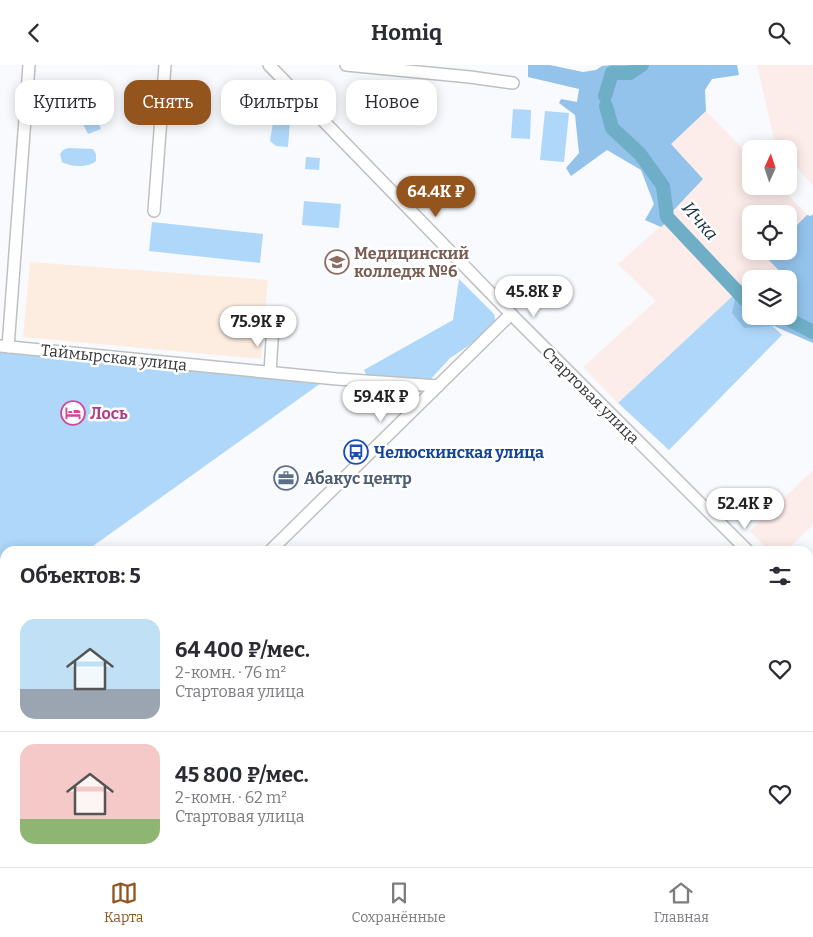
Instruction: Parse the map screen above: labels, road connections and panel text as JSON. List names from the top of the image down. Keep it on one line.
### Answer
{"streets":{"street":["Таймырская улица","Стартовая улица"]},"water":["Ичка"],"places":{"school or university":["Медицинский колледж №6"],"hotel":["Лось"],"bus stop":["Челюскинская улица"],"office":["Абакус центр"]},"north":"top","page":{"header":"Homiq","chip":["Купить","Снять","Фильтры","Новое"],"price":["64.4K ₽","45.8K ₽","75.9K ₽","59.4K ₽","52.4K ₽"],"heading":"Объектов: 5","list":[{"name":"64 400 ₽/мес.","note":"2-комн. · 76 m² · Стартовая улица"},{"name":"45 800 ₽/мес.","note":"2-комн. · 62 m² · Стартовая улица"}],"tabs":["Карта","Сохранённые","Главная"]}}
